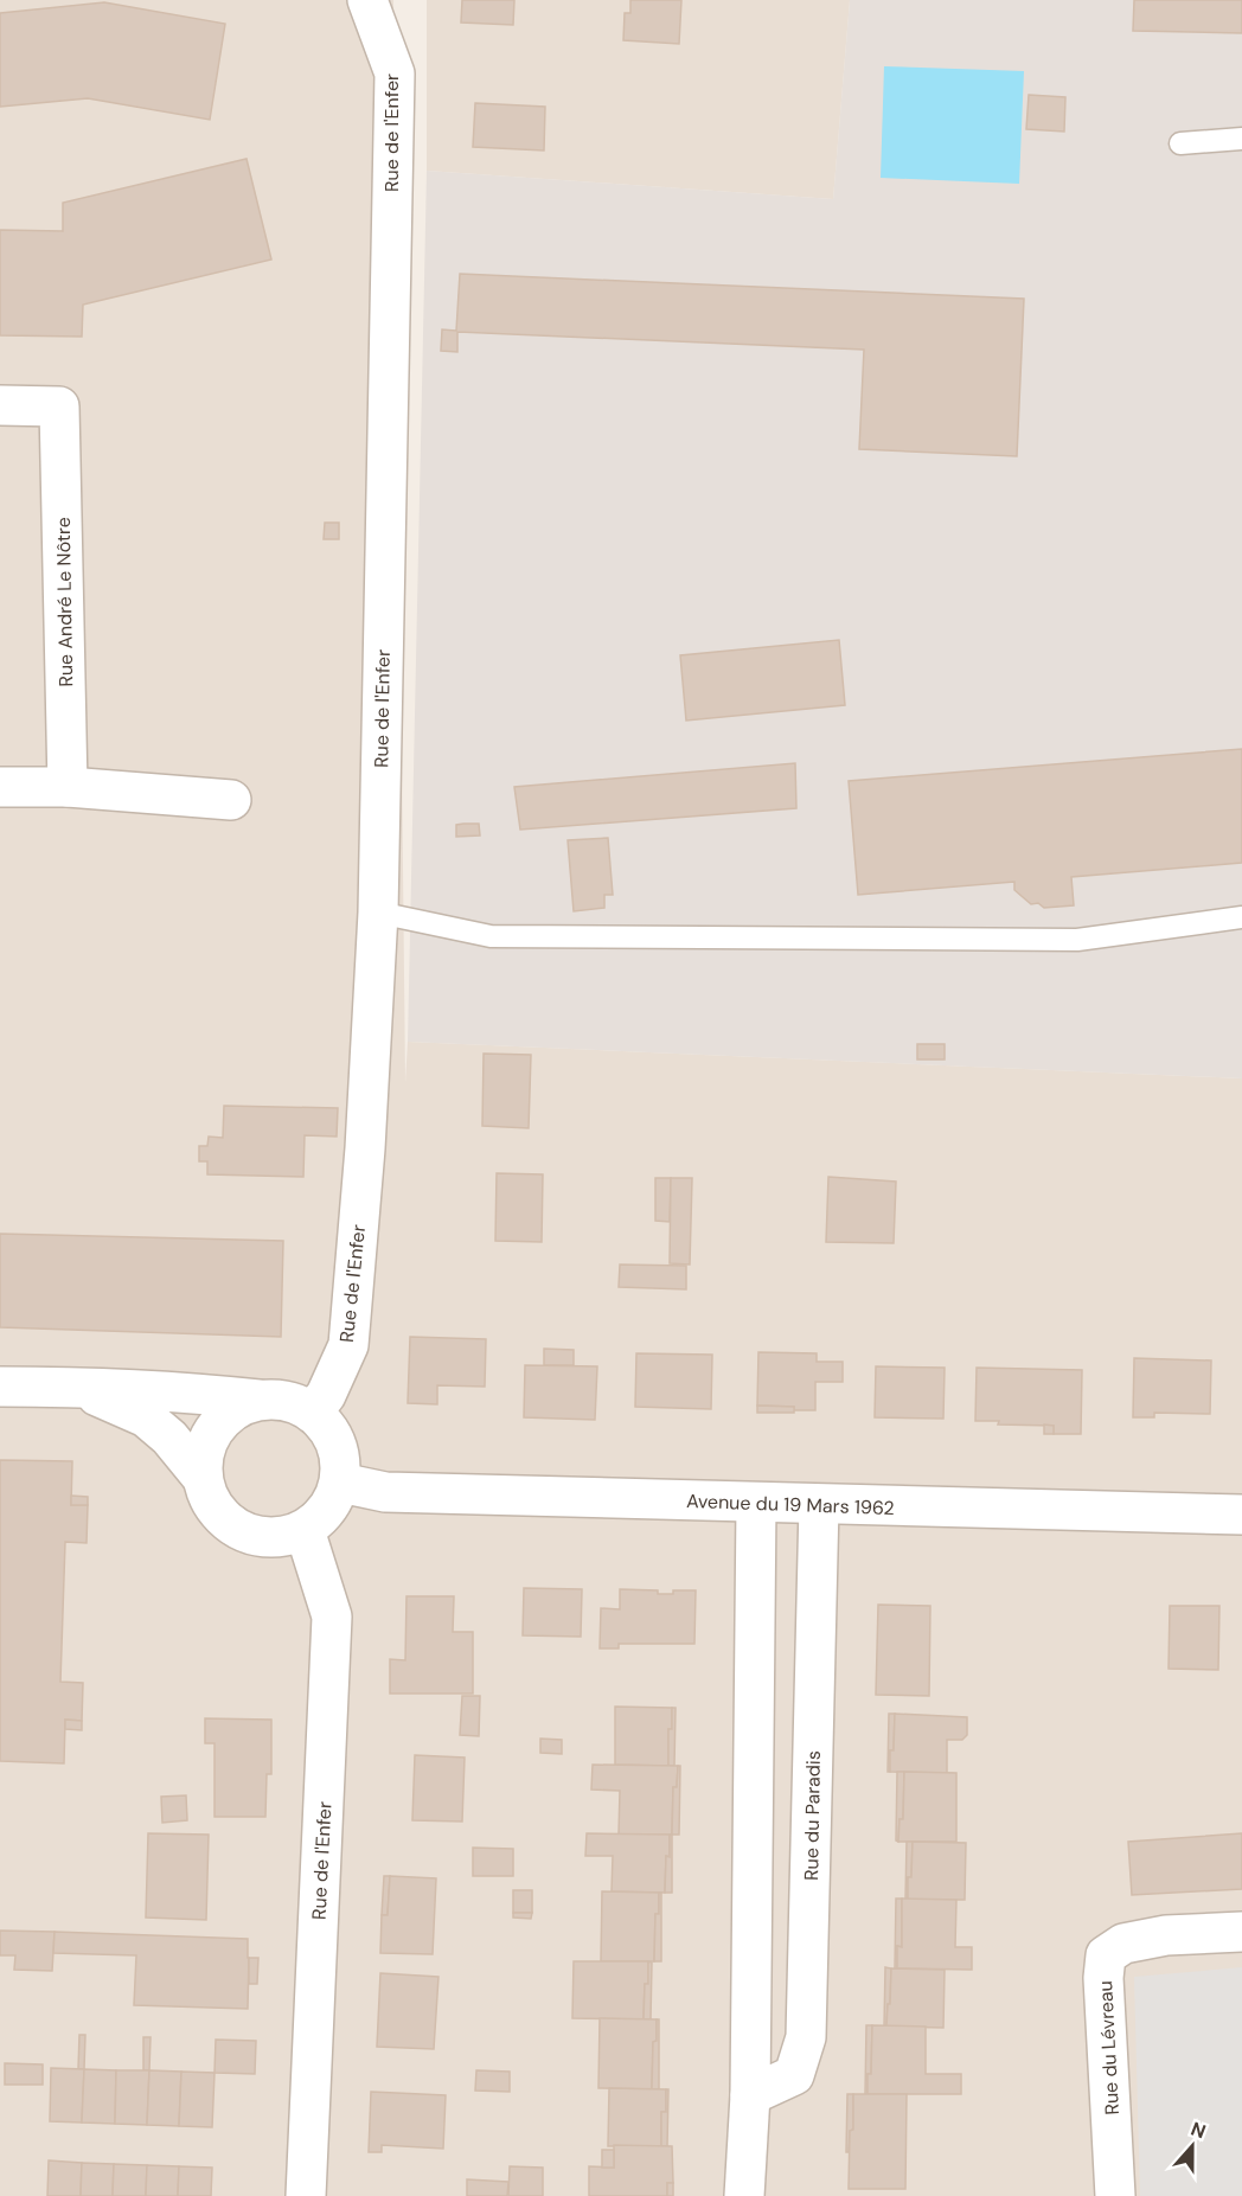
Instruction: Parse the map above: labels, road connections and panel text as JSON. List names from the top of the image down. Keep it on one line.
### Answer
{"streets":{"street":["Rue de l'Enfer","Rue André Le Nôtre","Avenue du 19 Mars 1962","Rue du Paradis","Rue du Lévreau"]},"crossings":[["Rue de l'Enfer","Avenue du 19 Mars 1962"],["Avenue du 19 Mars 1962","Rue du Paradis"]],"north":"top"}
